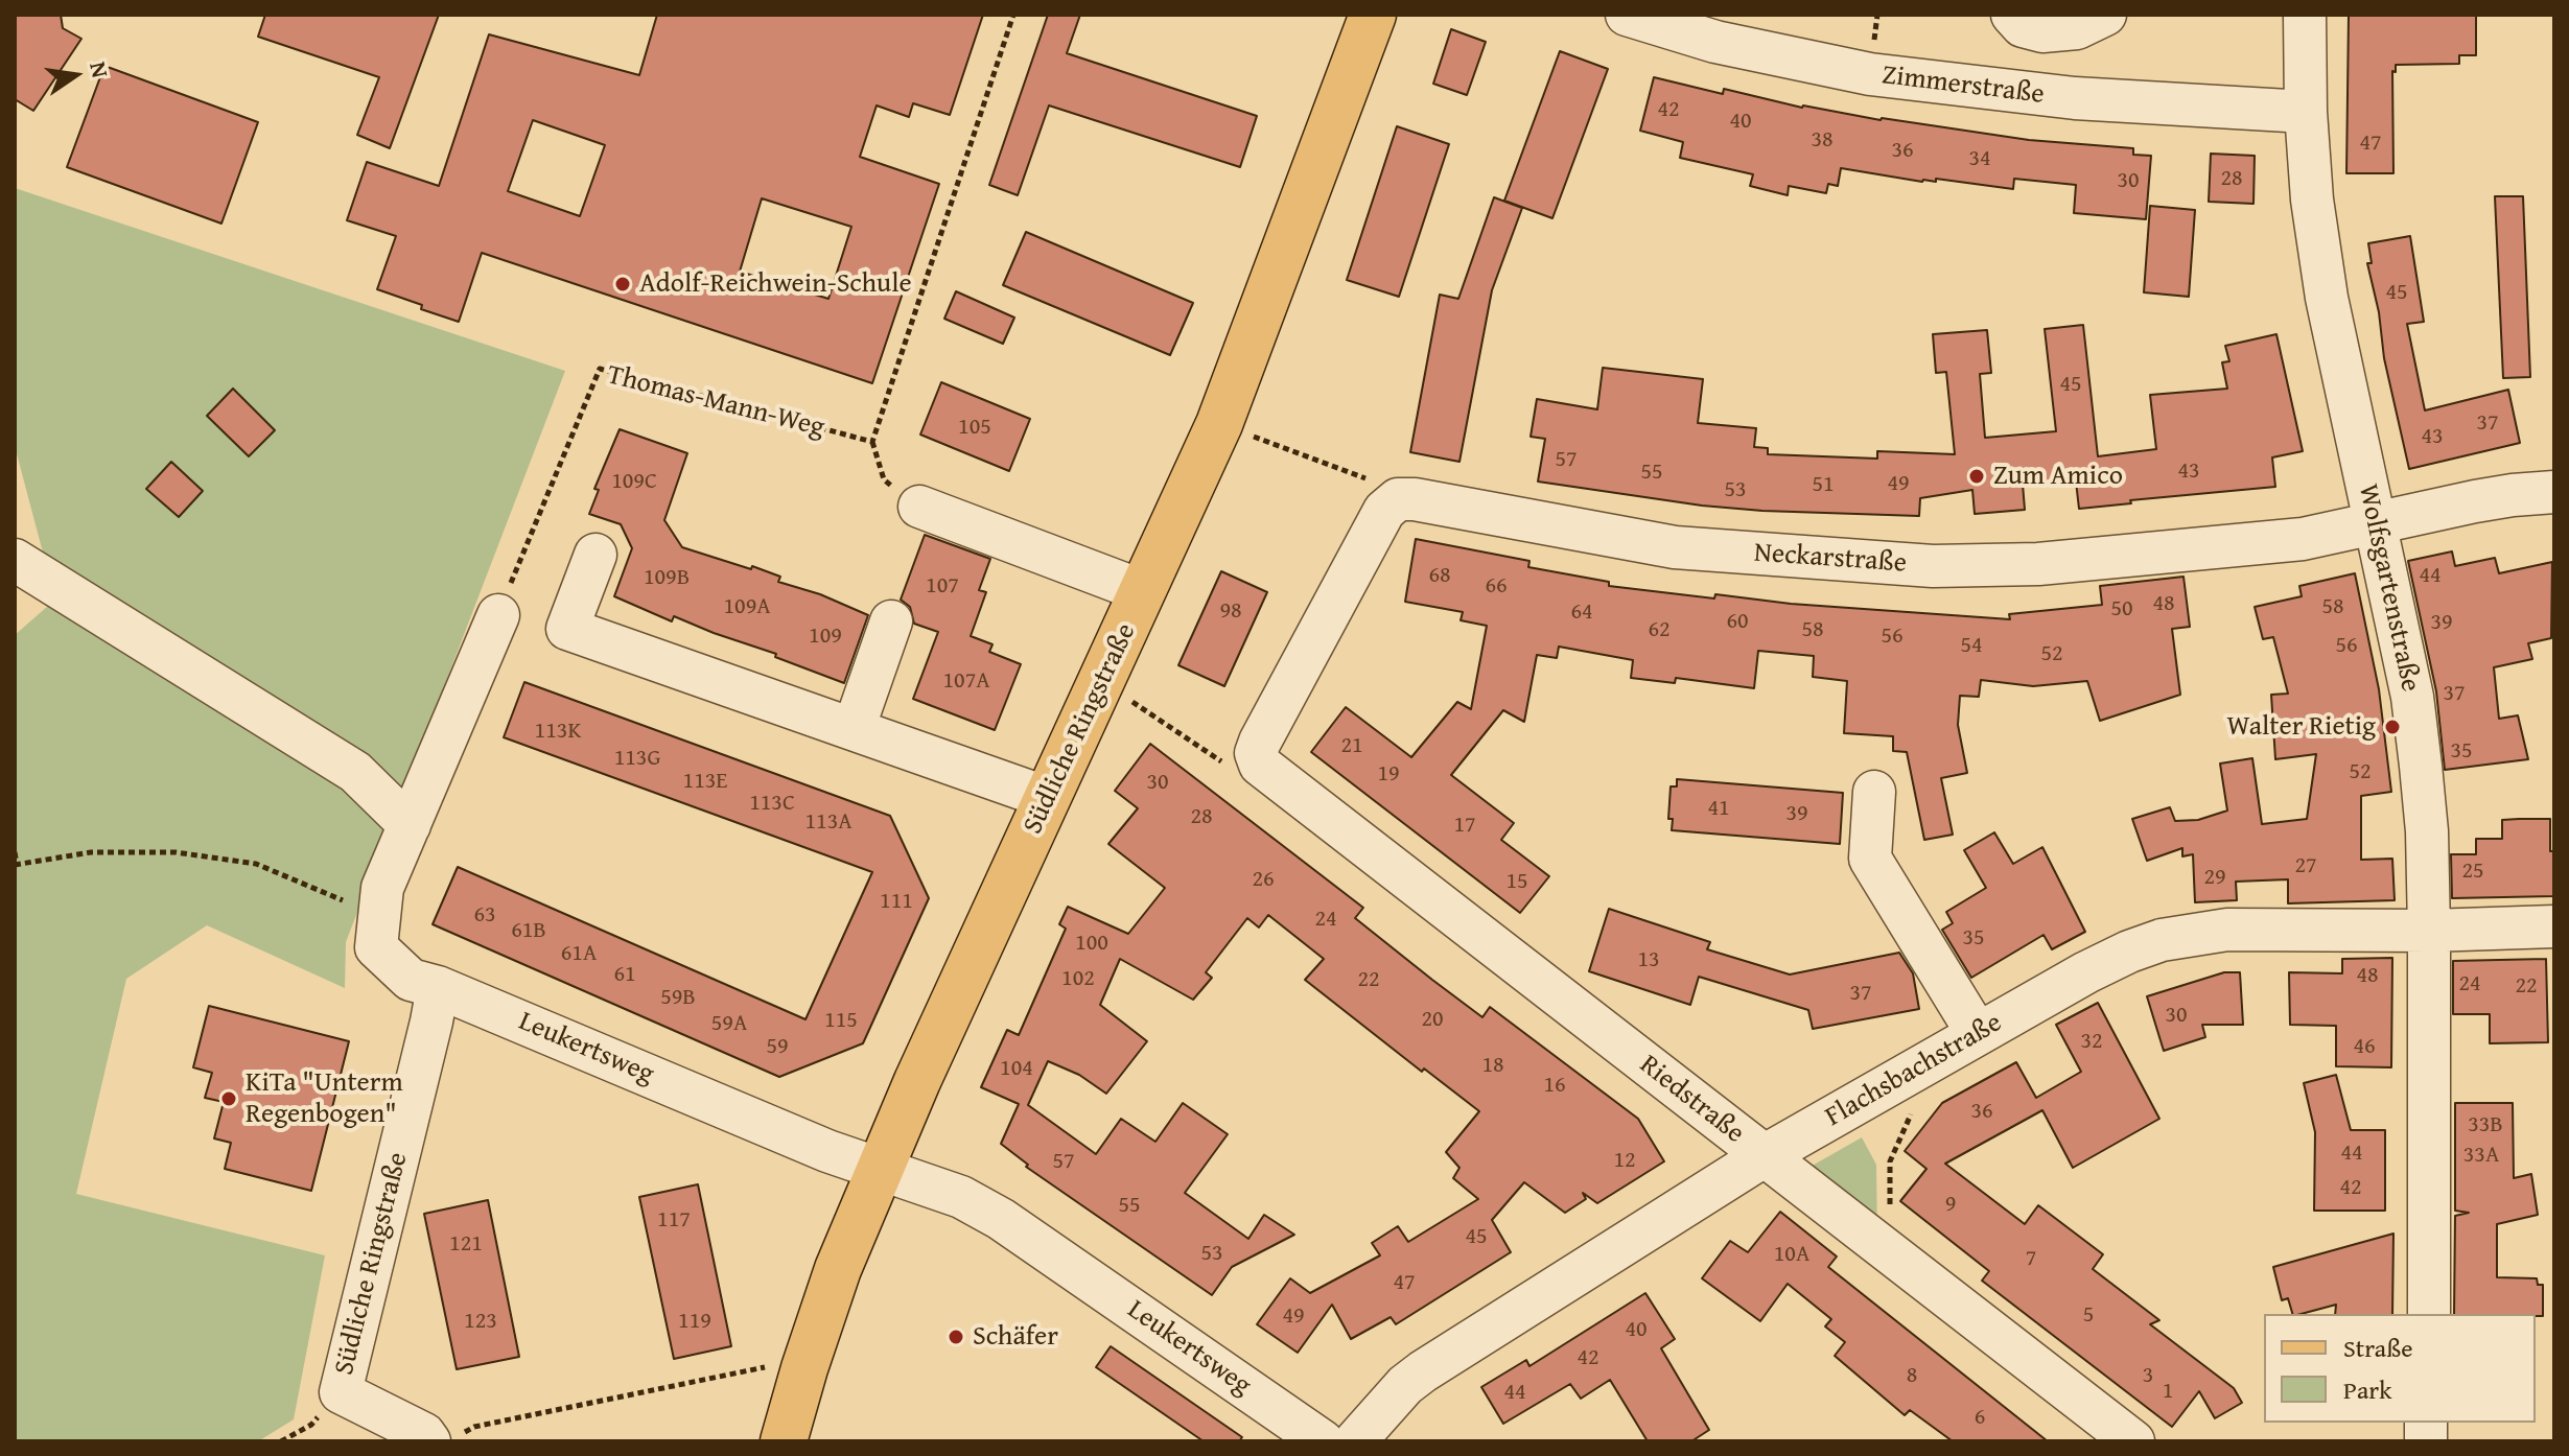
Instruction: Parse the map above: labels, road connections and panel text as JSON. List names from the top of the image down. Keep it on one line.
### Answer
{"streets":{"main road":["Südliche Ringstraße"],"street":["Zimmerstraße","Neckarstraße","Wolfsgartenstraße","Leukertsweg","Flachsbachstraße","Riedstraße"],"path":["Thomas-Mann-Weg"]},"crossings":[["Zimmerstraße","Wolfsgartenstraße"],["Neckarstraße","Wolfsgartenstraße"],["Wolfsgartenstraße","Flachsbachstraße"],["Südliche Ringstraße","Leukertsweg"],["Flachsbachstraße","Riedstraße"]],"places":["Adolf-Reichwein-Schule","Zum Amico","Walter Rietig","KiTa \"Unterm Regenbogen\"","Schäfer"],"house_numbers":["42","40","38","47","36","34","28","30","45","45","37","105","43","57","43","55","109C","49","51","53","68","44","109B","107","66","48","109A","58","50","98","64","60","39","62","58","109","56","54","56","52","107A","37","113K","21","35","113G","52","19","113E","30","113C","41","39","28","113A","17","27","25","29","26","15","111","63","24","61B","35","100","61A","13","61","48","102","22","24","22","37","59B","30","20","115","59A","32","59","46","18","104","16","36","33B","44","33A","12","57","42","9","55","117","45","121","53","10A","7","47","5","49","123","119","40","42","8","3","1","44","6"],"legend":["Straße","Park"],"north":"right"}
